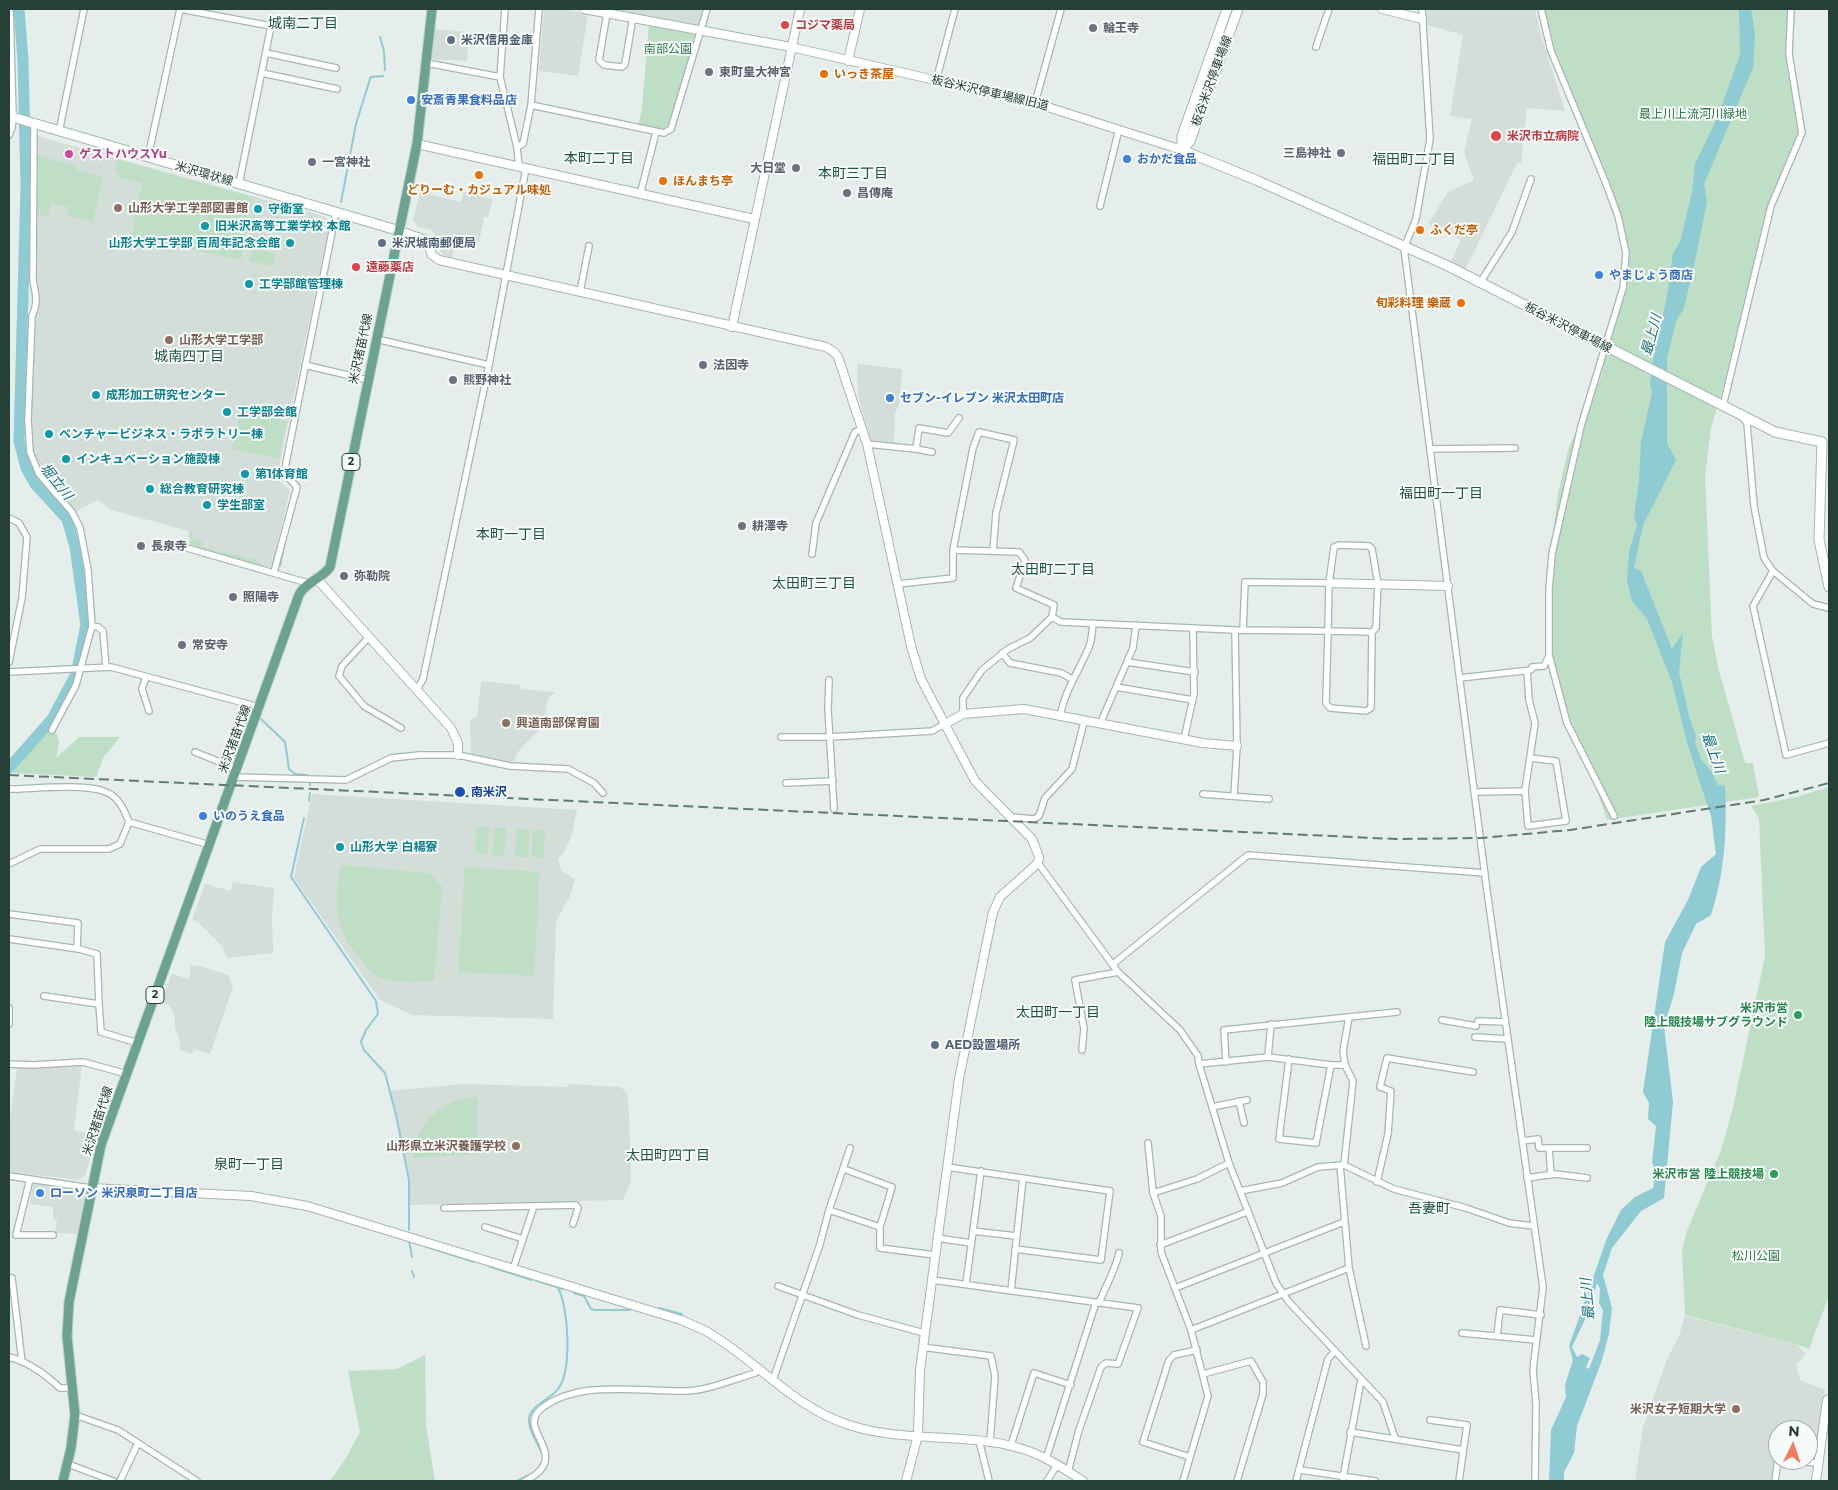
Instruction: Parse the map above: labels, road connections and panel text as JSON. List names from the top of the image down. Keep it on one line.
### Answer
{"streets":{"main road":["板谷米沢停車場線","米沢環状線","米沢猪苗代線","2"],"street":["板谷米沢停車場線旧道"]},"crossings":[["板谷米沢停車場線","板谷米沢停車場線旧道"],["米沢環状線","米沢猪苗代線"]],"districts":["城南二丁目","本町二丁目","福田町二丁目","本町三丁目","城南四丁目","福田町一丁目","本町一丁目","太田町二丁目","太田町三丁目","太田町一丁目","太田町四丁目","泉町一丁目","吾妻町"],"water":["最上川","堀立川"],"parks":["南部公園","最上川上流河川緑地","松川公園"],"places":["コジマ薬局","輪王寺","米沢信用金庫","東町皇大神宮","いっき茶屋","安斎青果食料品店","米沢市立病院","三島神社","ゲストハウスYu","おかだ食品","一宮神社","大日堂","どりーむ・カジュアル味処","ほんまち亭","昌傳庵","山形大学工学部図書館","守衛室","旧米沢高等工業学校 本館","ふくだ亭","山形大学工学部 百周年記念会館","米沢城南郵便局","遠藤薬店","やまじょう商店","工学部館管理棟","旬彩料理 樂蔵","山形大学工学部","法因寺","熊野神社","成形加工研究センター","セブン-イレブン 米沢太田町店","工学部会館","ベンチャービジネス・ラボラトリー棟","インキュベーション施設棟","第1体育館","総合教育研究棟","学生部室","耕澤寺","長泉寺","弥勒院","照陽寺","常安寺","興道南部保育園","南米沢","いのうえ食品","山形大学 白楊寮","米沢市営 陸上競技場サブグラウンド","AED設置場所","山形県立米沢養護学校","米沢市営 陸上競技場","ローソン 米沢泉町二丁目店","米沢女子短期大学"],"north":"top"}
